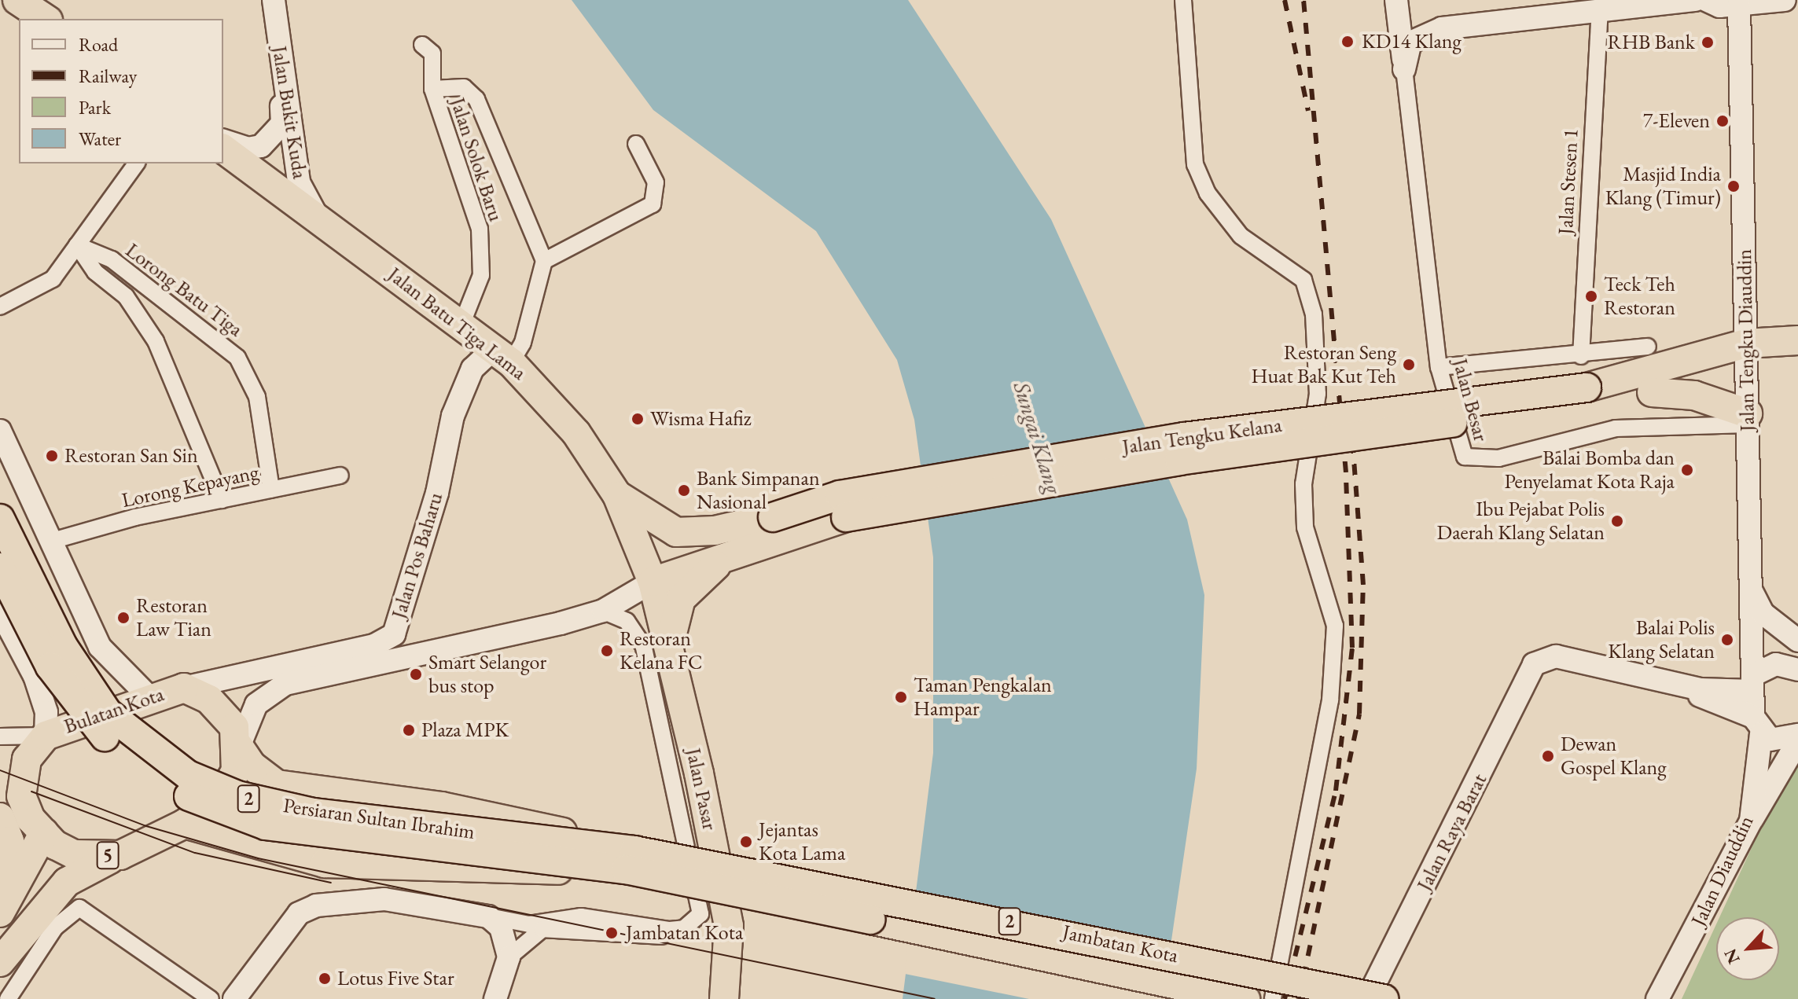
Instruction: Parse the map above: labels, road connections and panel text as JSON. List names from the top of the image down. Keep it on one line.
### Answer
{"streets":{"highway":["Jalan Batu Tiga Lama","Jalan Tengku Kelana","Bulatan Kota","Jalan Pasar","2","Persiaran Sultan Ibrahim","5","Jambatan Kota"],"main road":["Jalan Bukit Kuda","Jalan Tengku Diauddin","Jalan Pos Baharu","Jalan Raya Barat","Jalan Diauddin"],"street":["Jalan Solok Baru","Jalan Stesen 1","Lorong Batu Tiga","Jalan Besar","Lorong Kepayang"]},"crossings":[["Jalan Bukit Kuda","Jalan Batu Tiga Lama"],["Jalan Solok Baru","Jalan Batu Tiga Lama"],["Lorong Batu Tiga","Lorong Kepayang"],["Jalan Batu Tiga Lama","Jalan Tengku Kelana"],["Jalan Batu Tiga Lama","Jalan Pos Baharu"],["Jalan Batu Tiga Lama","Jalan Pasar"],["Jalan Tengku Diauddin","Jalan Besar"],["Jalan Tengku Diauddin","Jalan Tengku Kelana"],["Jalan Tengku Diauddin","Jalan Diauddin"],["Jalan Tengku Kelana","Jalan Pasar"],["Jalan Pos Baharu","Bulatan Kota"],["Jalan Pos Baharu","5"],["Bulatan Kota","5"],["Persiaran Sultan Ibrahim","Jambatan Kota"]],"water":["Sungai Klang"],"places":["KD14 Klang","RHB Bank","7-Eleven","Masjid India Klang (Timur)","Teck Teh Restoran","Restoran Seng Huat Bak Kut Teh","Wisma Hafiz","Restoran San Sin","Balai Bomba dan Penyelamat Kota Raja","Bank Simpanan Nasional","Ibu Pejabat Polis Daerah Klang Selatan","Restoran Law Tian","Balai Polis Klang Selatan","Restoran Kelana FC","Smart Selangor bus stop","Taman Pengkalan Hampar","Plaza MPK","Dewan Gospel Klang","Jejantas Kota Lama","Jambatan Kota","Lotus Five Star"],"legend":["Road","Railway","Park","Water"],"north":"bottom left"}
